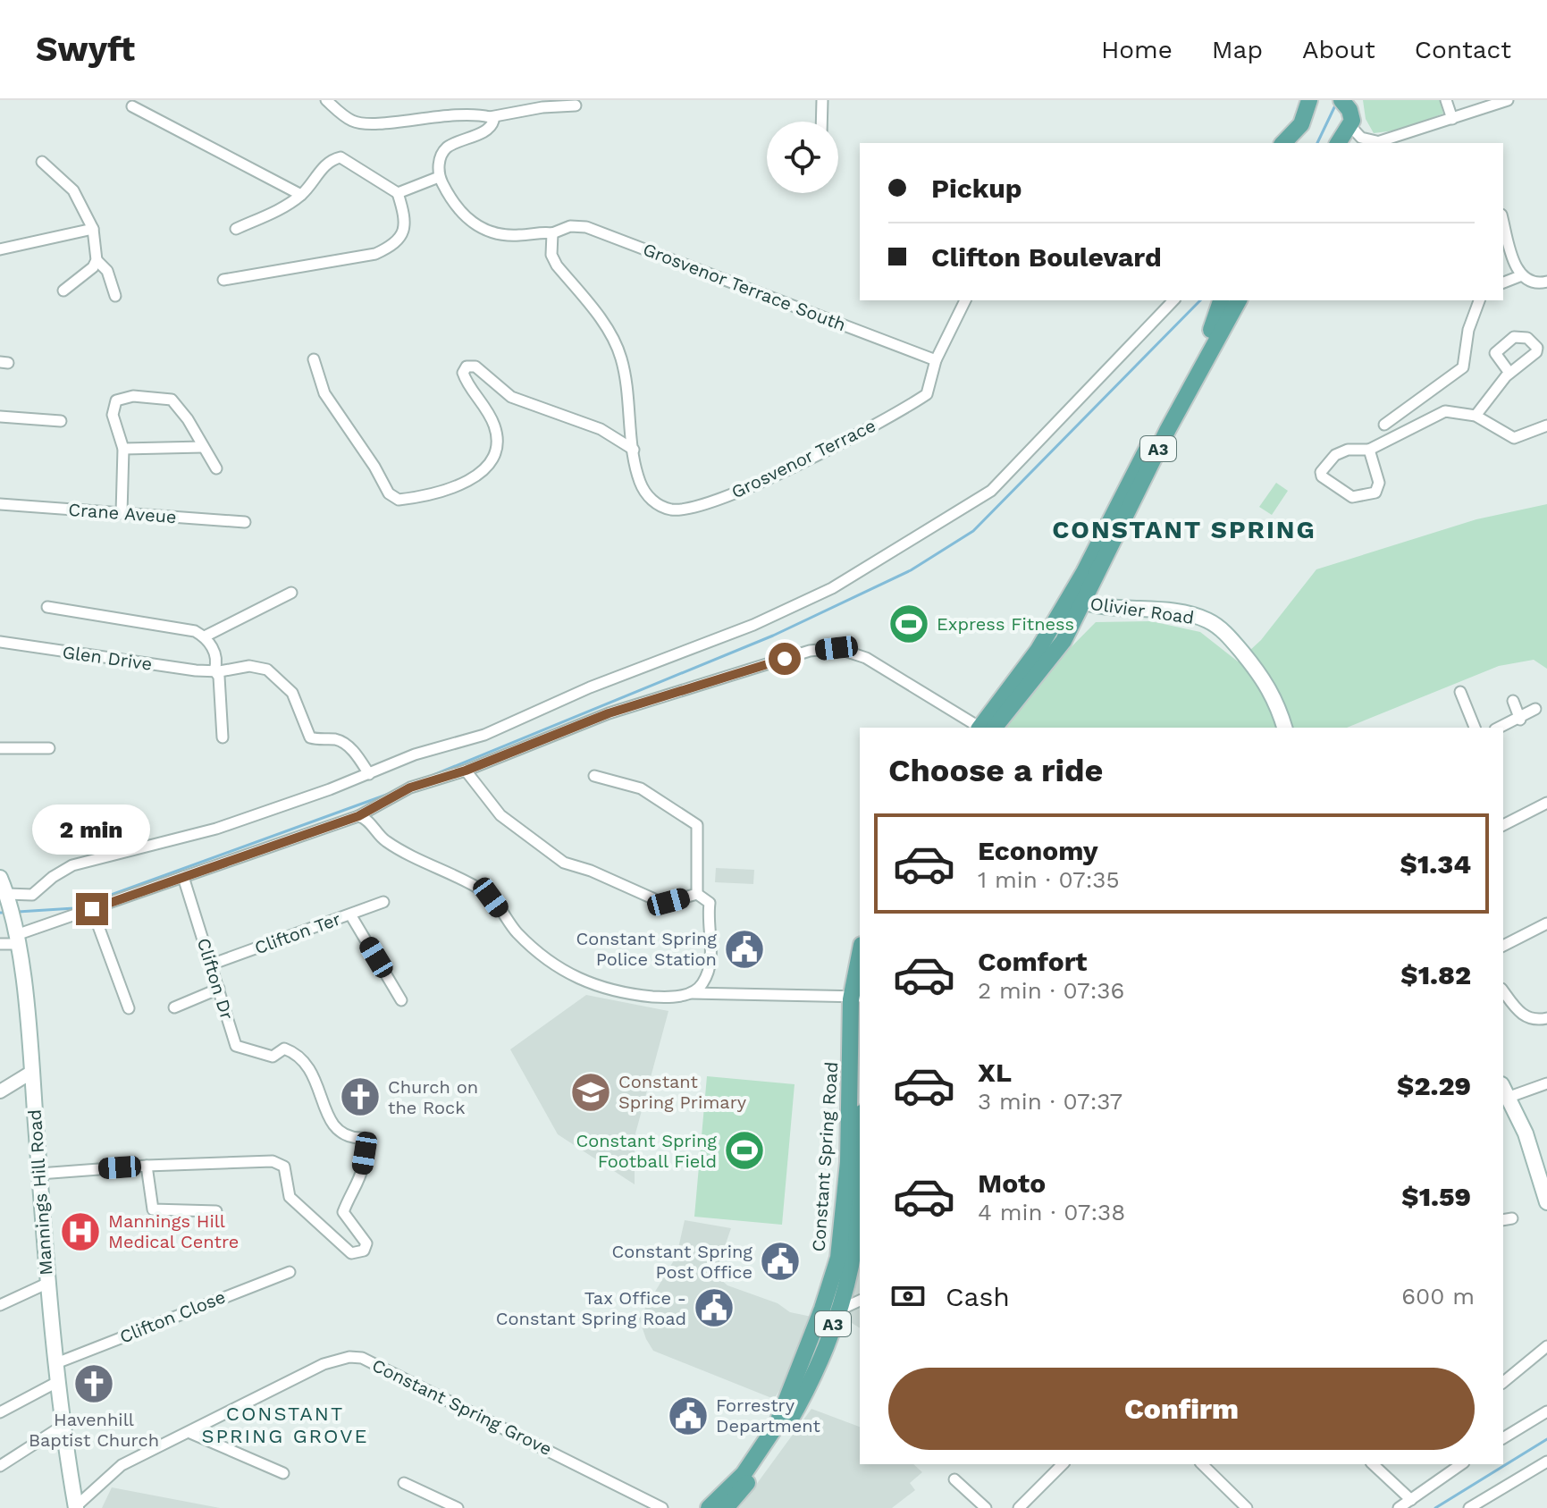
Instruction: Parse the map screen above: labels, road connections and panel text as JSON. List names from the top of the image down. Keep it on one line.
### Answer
{"streets":{"main road":["A3","Olivier Road","Constant Spring Road","Mannings Hill Road"],"street":["Grosvenor Terrace South","Grosvenor Terrace","Crane Aveue","Glen Drive","Clifton Ter","Clifton Dr","Clifton Close","Constant Spring Grove"]},"crossings":[["Grosvenor Terrace South","Grosvenor Terrace"],["A3","Olivier Road"],["Clifton Ter","Clifton Dr"],["Mannings Hill Road","Clifton Close"],["Mannings Hill Road","Constant Spring Grove"]],"districts":["CONSTANT SPRING","CONSTANT SPRING GROVE"],"places":{"sports":["Express Fitness","Constant Spring Football Field"],"public building":["Constant Spring Police Station","Constant Spring Post Office","Tax Office - Constant Spring Road","Forrestry Department"],"school or university":["Constant Spring Primary"],"church":["Church on the Rock","Havenhill Baptist Church"],"hospital":["Mannings Hill Medical Centre"]},"page":{"header":"Swyft","nav":["Home","Map","About","Contact"],"banner":["Pickup","Clifton Boulevard"],"heading":"Choose a ride","bubble":"2 min","list":[{"name":"Economy","note":"1 min · 07:35","value":"$1.34"},{"name":"Comfort","note":"2 min · 07:36","value":"$1.82"},{"name":"XL","note":"3 min · 07:37","value":"$2.29"},{"name":"Moto","note":"4 min · 07:38","value":"$1.59"}],"pay":["Cash","600 m"],"buttons":"Confirm"}}
